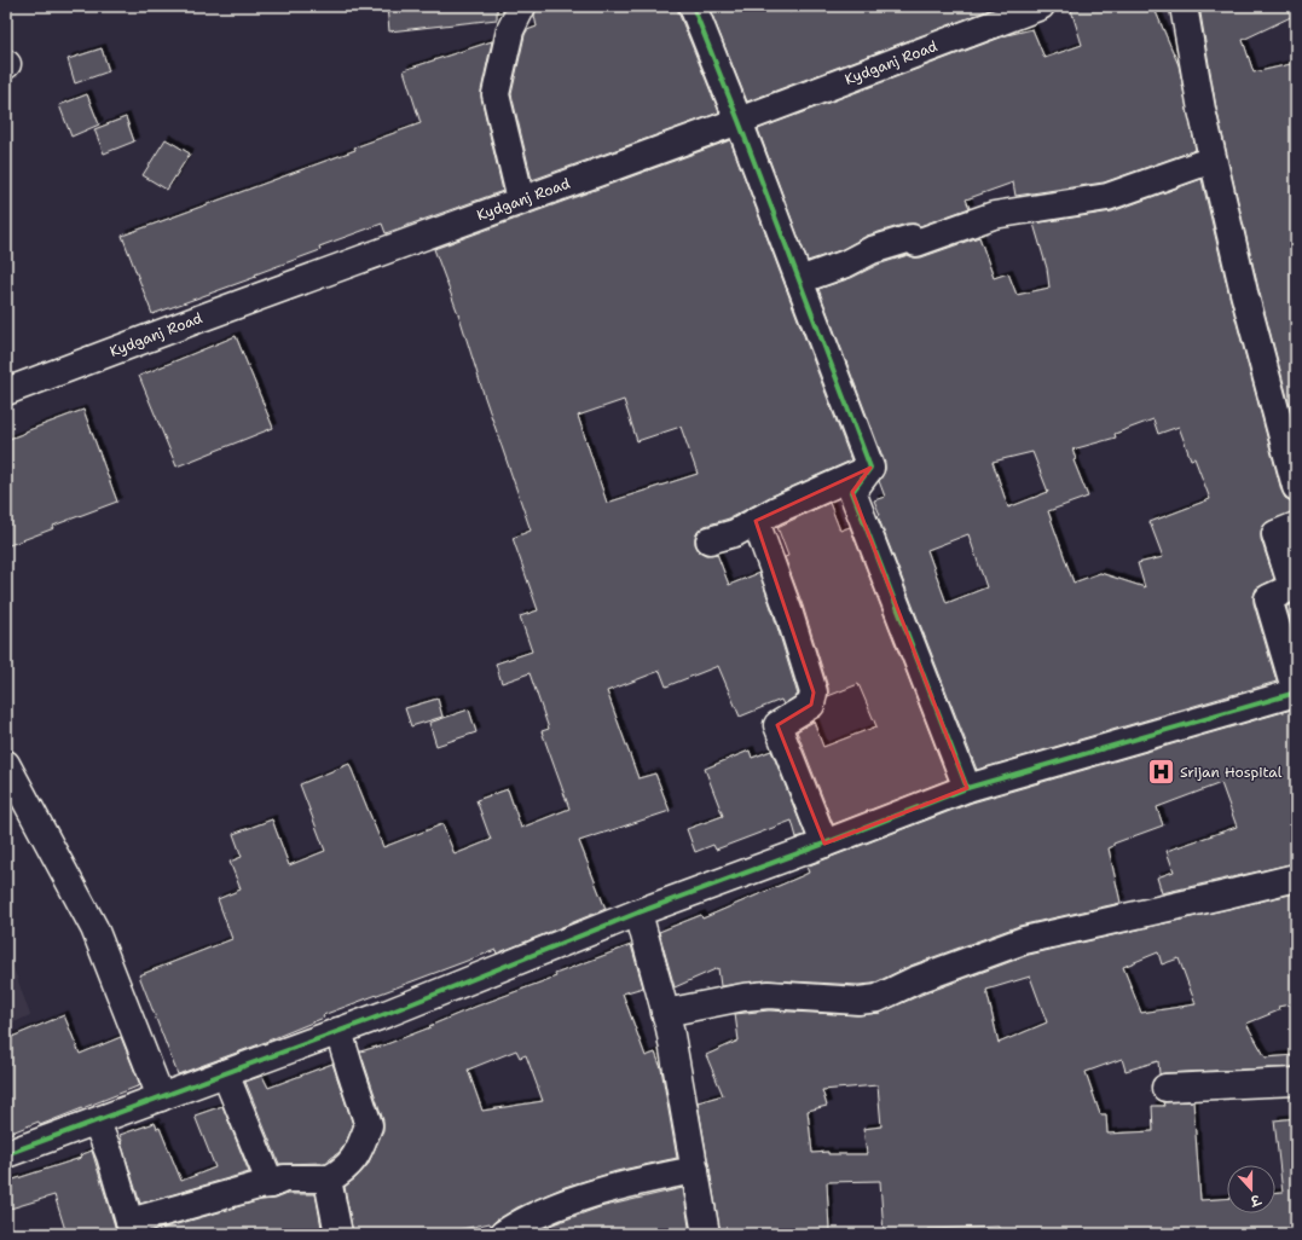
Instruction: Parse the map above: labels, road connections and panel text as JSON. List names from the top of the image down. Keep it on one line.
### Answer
{"streets":{"street":["Kydganj Road"]},"places":{"hospital":["Srijan Hospital"]},"north":"bottom"}
